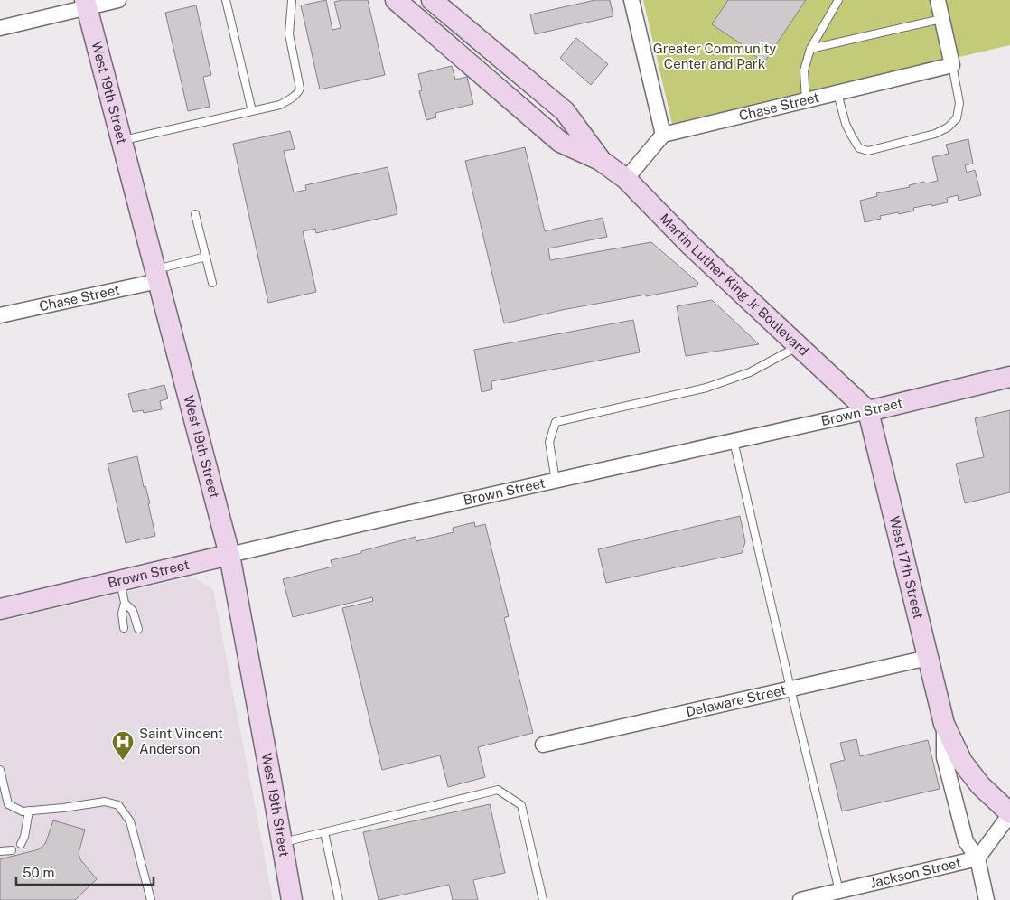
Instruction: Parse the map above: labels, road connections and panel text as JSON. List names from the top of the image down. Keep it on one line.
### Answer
{"streets":{"main road":["West 19th Street","Martin Luther King Jr Boulevard","Brown Street","West 17th Street"],"street":["Chase Street","Delaware Street","Jackson Street"]},"crossings":[["West 19th Street","Chase Street"],["West 19th Street","Brown Street"],["Martin Luther King Jr Boulevard","Brown Street"],["Martin Luther King Jr Boulevard","West 17th Street"],["Brown Street","West 17th Street"],["West 17th Street","Delaware Street"],["West 17th Street","Jackson Street"]],"parks":["Greater Community Center and Park"],"places":{"hospital":["Saint Vincent Anderson"]},"scale_bar":"50 m"}
